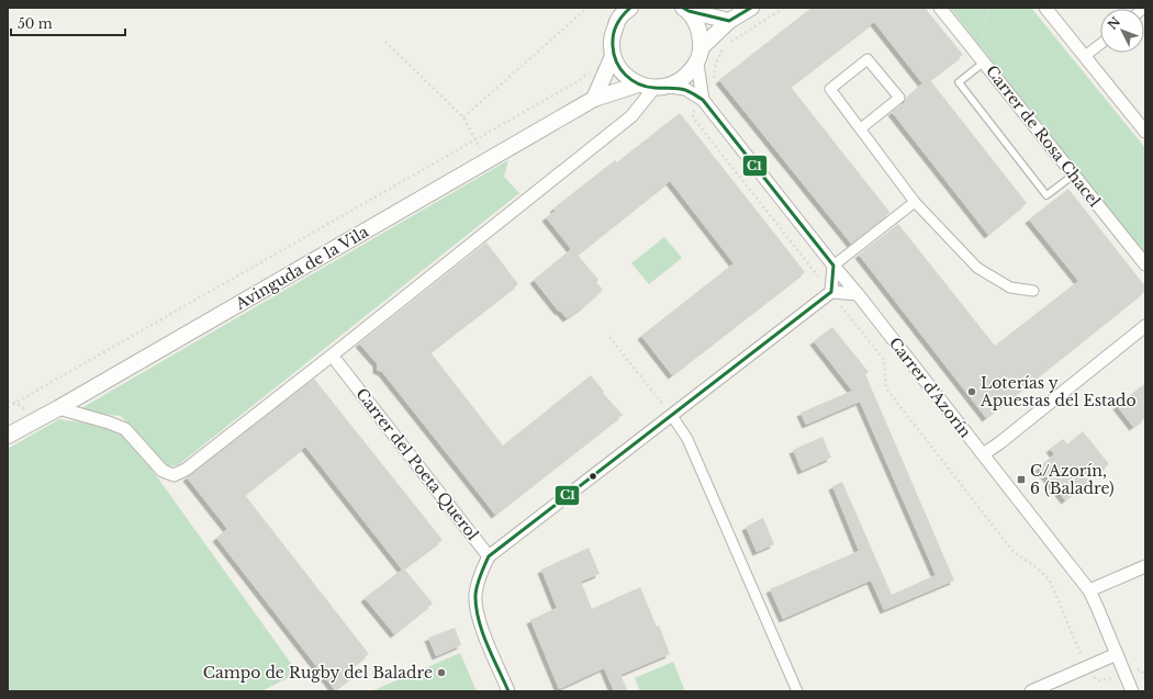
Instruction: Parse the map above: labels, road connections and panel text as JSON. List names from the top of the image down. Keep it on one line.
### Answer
{"streets":{"street":["Carrer de Rosa Chacel","Avinguda de la Vila","Carrer d'Azorín","Carrer del Poeta Querol"]},"places":{"other":["Loterías y Apuestas del Estado","Campo de Rugby del Baladre"],"transit":["C/Azorín, 6 (Baladre)"]},"lines":["transit line C1"],"scale_bar":"50 m","north":"top left"}
